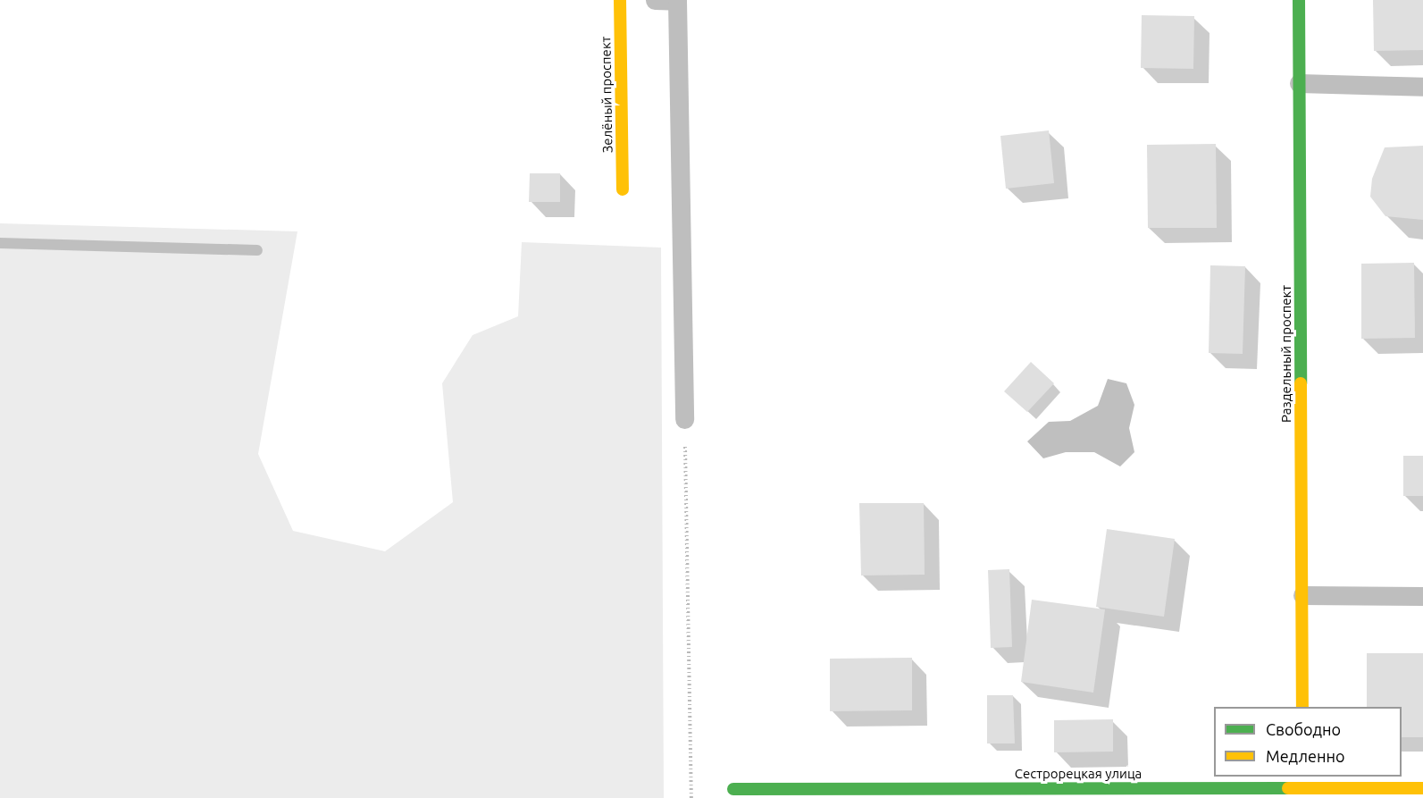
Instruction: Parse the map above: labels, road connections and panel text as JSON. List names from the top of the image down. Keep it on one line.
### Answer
{"streets":{"street":["Зелёный проспект","Раздельный проспект","Сестрорецкая улица"]},"legend":["Свободно","Медленно"]}
